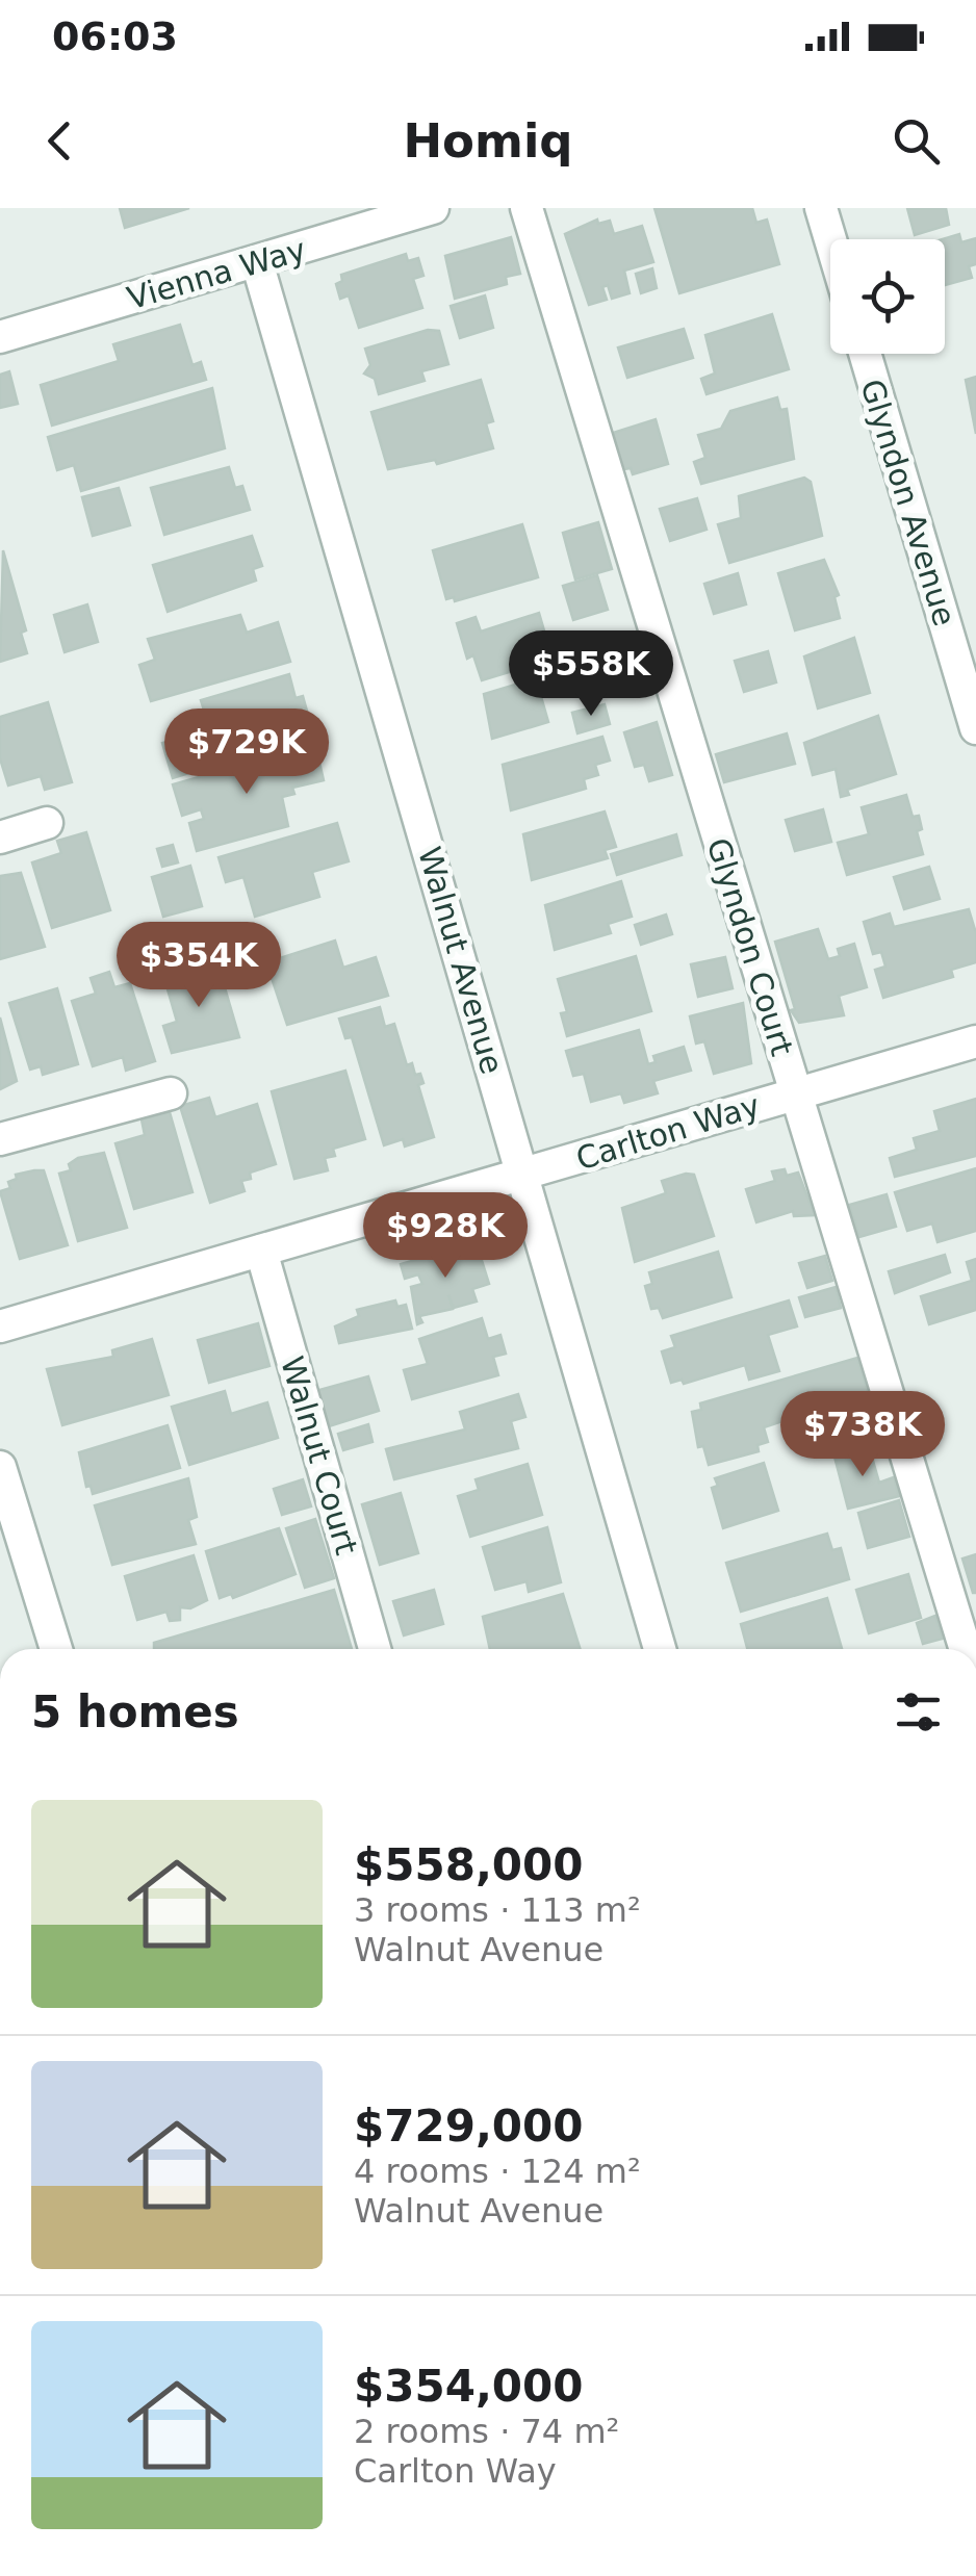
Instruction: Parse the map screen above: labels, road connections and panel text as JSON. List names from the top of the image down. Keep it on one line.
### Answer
{"streets":{"street":["Vienna Way","Glyndon Avenue","Glyndon Court","Walnut Avenue","Carlton Way","Walnut Court"]},"crossings":[["Vienna Way","Walnut Avenue"],["Glyndon Court","Carlton Way"],["Walnut Avenue","Carlton Way"],["Carlton Way","Walnut Court"]],"page":{"status":"06:03","header":"Homiq","price":["$558K","$729K","$354K","$928K","$738K"],"heading":"5 homes","list":[{"name":"$558,000","note":"3 rooms · 113 m² · Walnut Avenue"},{"name":"$729,000","note":"4 rooms · 124 m² · Walnut Avenue"},{"name":"$354,000","note":"2 rooms · 74 m² · Carlton Way"}]}}
